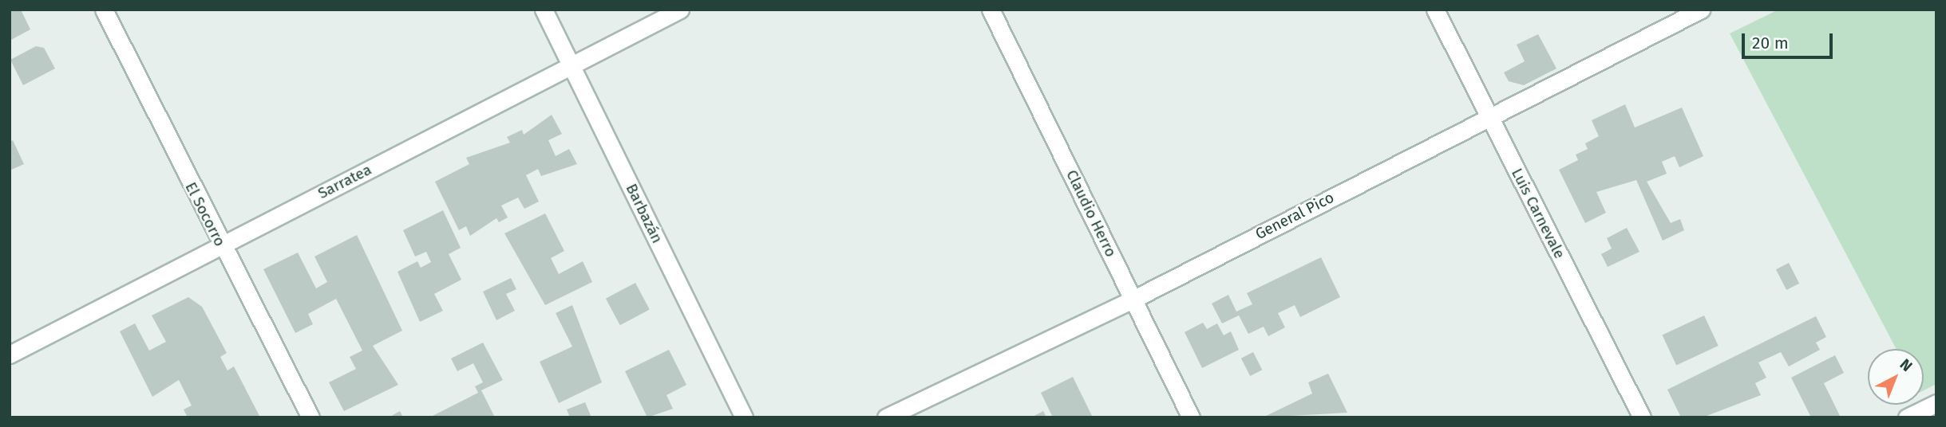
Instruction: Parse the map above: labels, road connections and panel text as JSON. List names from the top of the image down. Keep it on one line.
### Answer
{"streets":{"street":["Sarratea","Barbazán","Claudio Herro","Luis Carnevale","El Socorro","General Pico"]},"crossings":[["Sarratea","Barbazán"],["Sarratea","El Socorro"],["Claudio Herro","General Pico"],["Luis Carnevale","General Pico"]],"scale_bar":"20 m","north":"top right"}
